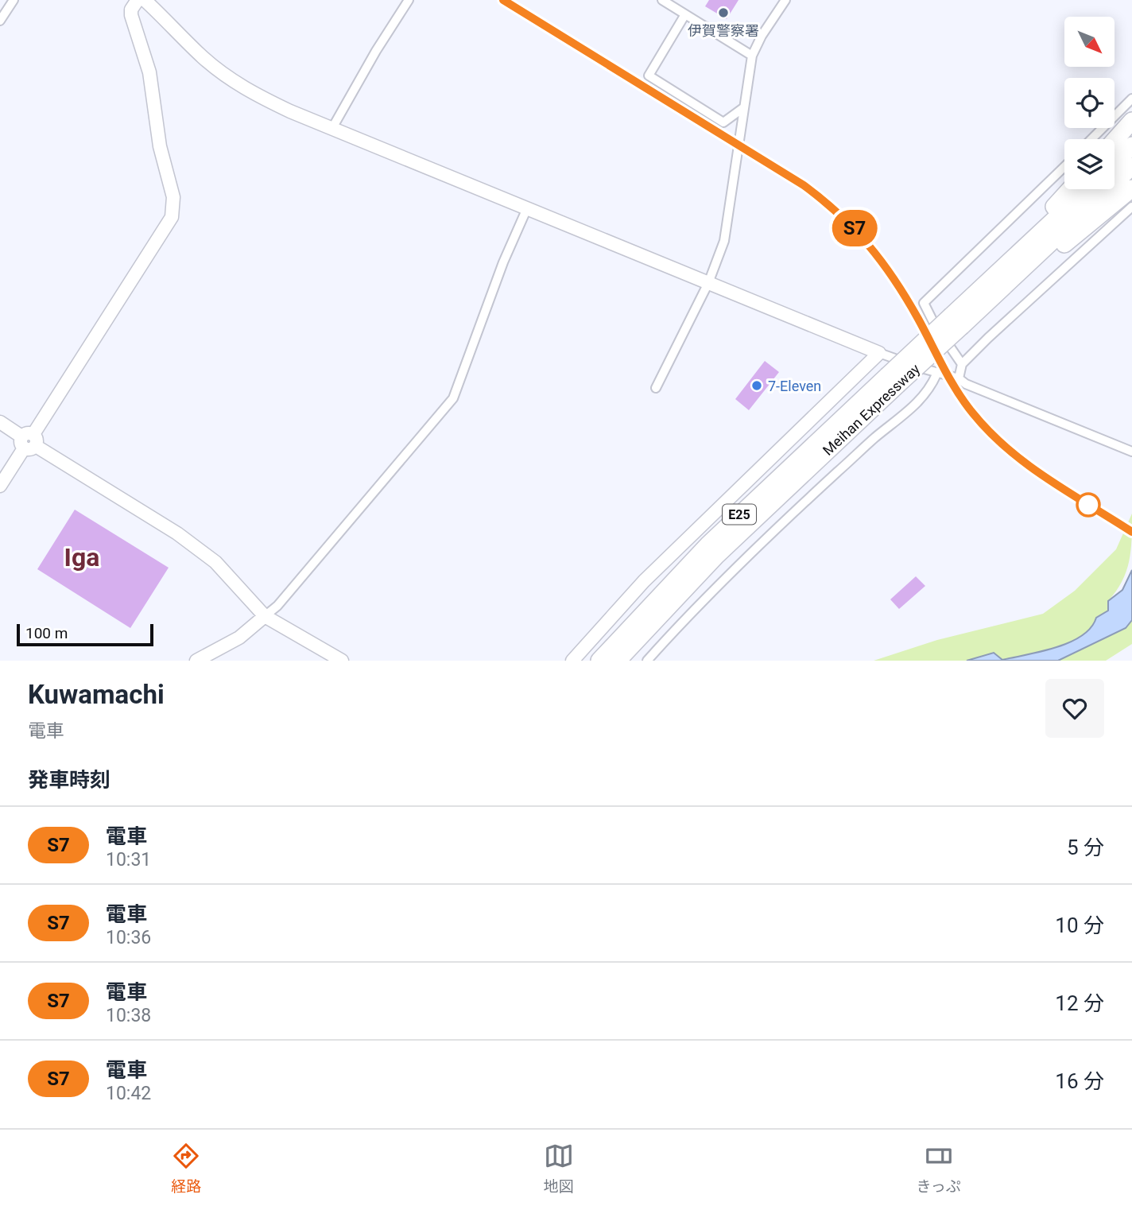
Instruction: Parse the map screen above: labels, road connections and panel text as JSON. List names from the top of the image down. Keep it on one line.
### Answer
{"streets":{"highway":["Meihan Expressway","E25"]},"districts":["Iga"],"places":["伊賀警察署","7-Eleven"],"scale_bar":"100 m","north":"bottom right","page":{"on_map":"S7","scale":"100 m","heading":[["Kuwamachi","電車"],"発車時刻"],"list":[{"mark":"S7","name":"電車","note":"10:31","value":"5 分"},{"mark":"S7","name":"電車","note":"10:36","value":"10 分"},{"mark":"S7","name":"電車","note":"10:38","value":"12 分"},{"mark":"S7","name":"電車","note":"10:42","value":"16 分"}],"tabs":["経路","地図","きっぷ"]}}
